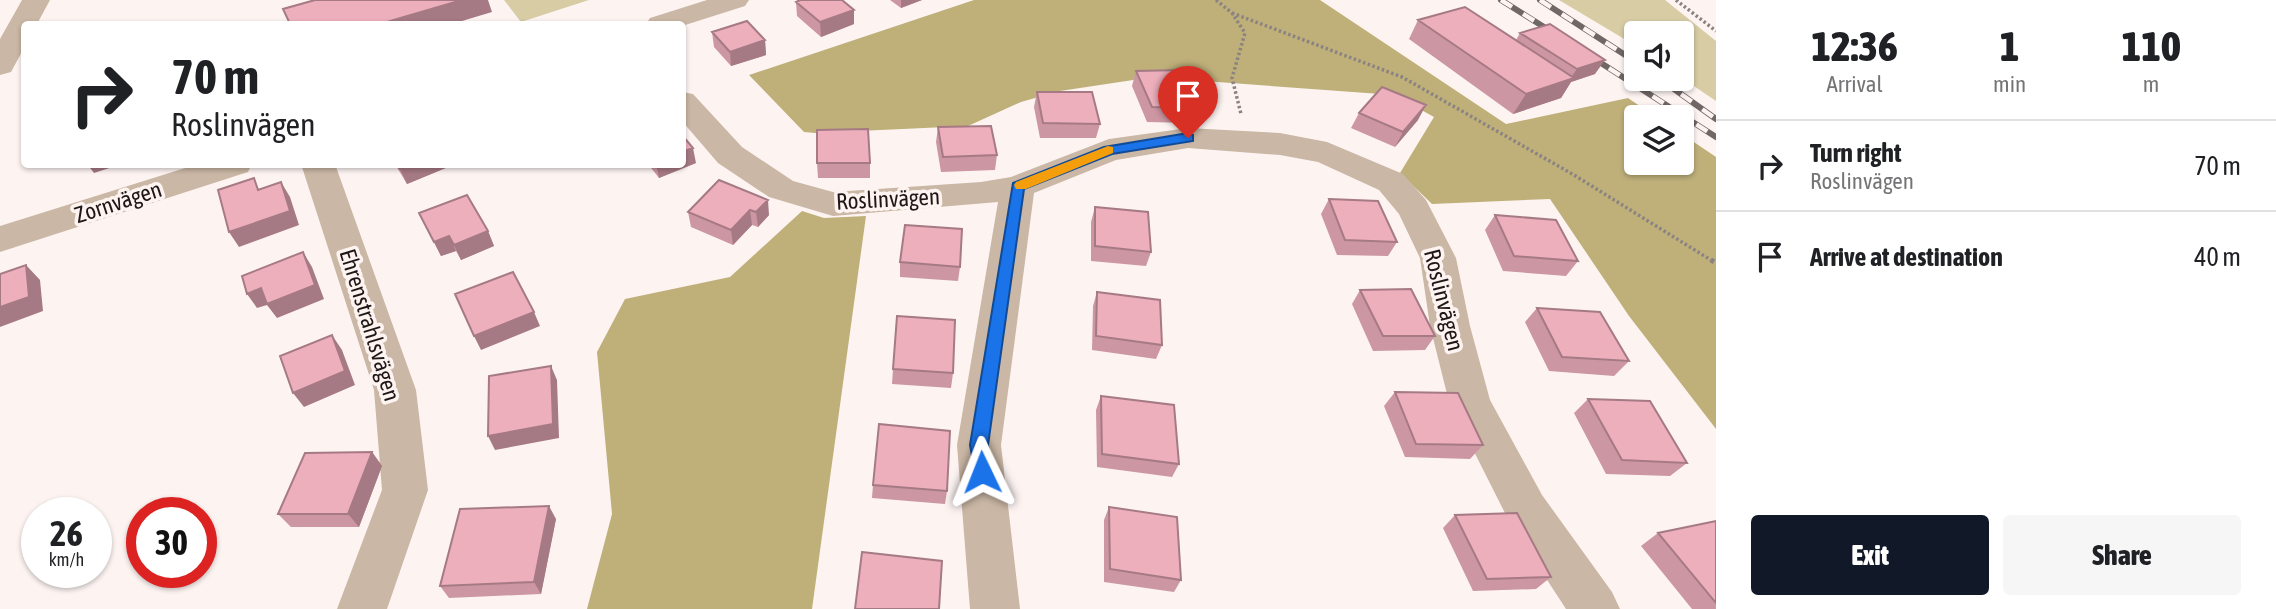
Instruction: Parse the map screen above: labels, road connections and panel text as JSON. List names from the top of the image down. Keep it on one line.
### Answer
{"streets":{"street":["Roslinvägen","Zornvägen","Ehrenstrahlsvägen"]},"page":{"eta":["12:36","Arrival","1","min","110","m"],"turn":["70 m","Roslinvägen"],"list":[{"name":"Turn right","note":"Roslinvägen","value":"70 m"},{"name":"Arrive at destination","value":"40 m"}],"speed":"26 km/h","limit":"30","buttons":["Exit","Share"]}}
